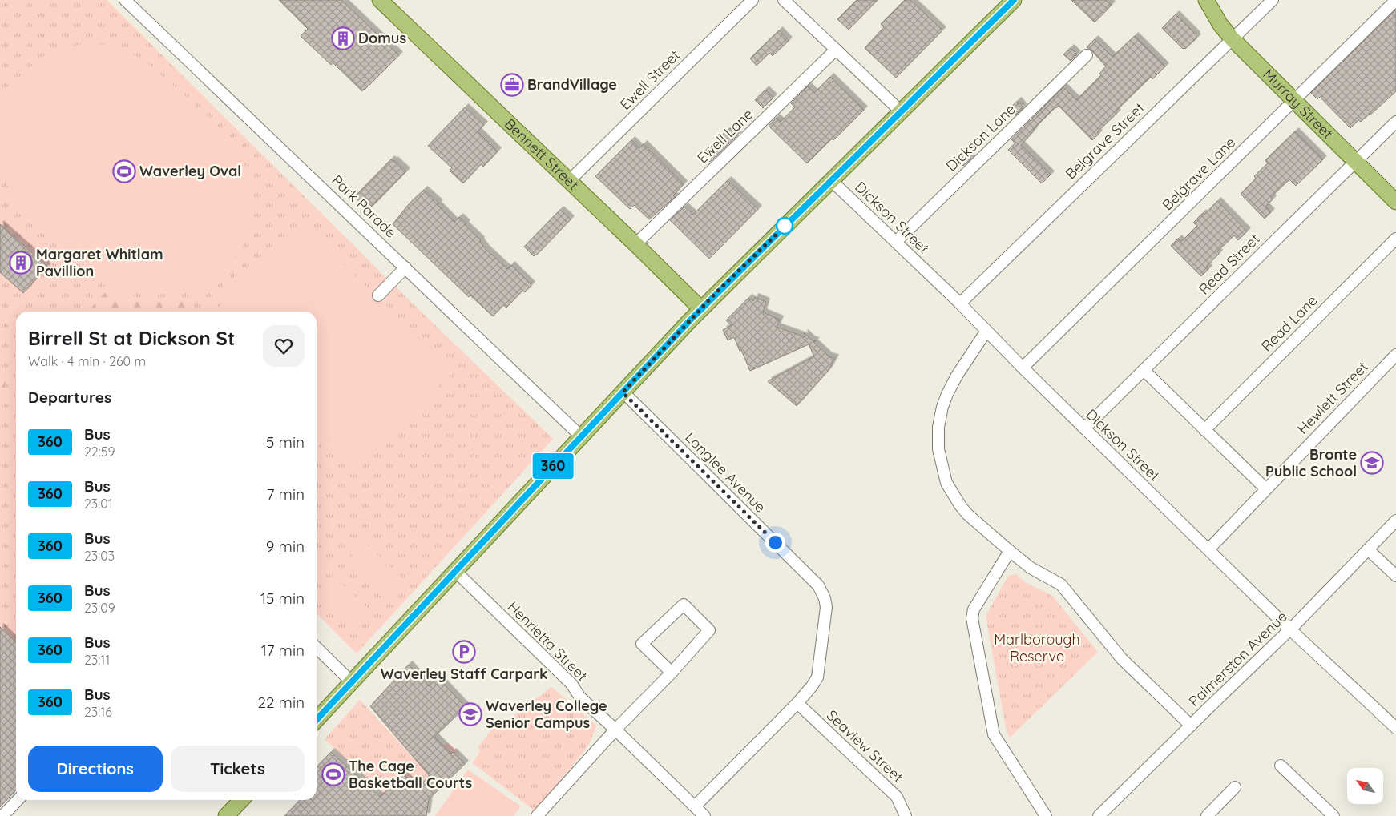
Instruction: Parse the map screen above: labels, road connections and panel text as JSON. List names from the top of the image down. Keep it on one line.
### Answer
{"streets":{"main road":["Murray Street","Bennett Street"],"street":["Ewell Street","Ewell Lane","Dickson Lane","Belgrave Street","Belgrave Lane","Park Parade","Dickson Street","Read Street","Read Lane","Hewlett Street","Langlee Avenue","Henrietta Street","Palmerston Avenue","Seaview Street"]},"crossings":[["Ewell Street","Bennett Street"],["Murray Street","Belgrave Street"],["Murray Street","Belgrave Lane"],["Murray Street","Read Street"],["Ewell Lane","Bennett Street"],["Dickson Lane","Dickson Street"],["Belgrave Street","Dickson Street"],["Belgrave Lane","Dickson Street"],["Dickson Street","Read Street"],["Dickson Street","Hewlett Street"],["Dickson Street","Palmerston Avenue"],["Langlee Avenue","Henrietta Street"],["Langlee Avenue","Seaview Street"]],"parks":["Marlborough Reserve"],"places":{"building":["Domus","Margaret Whitlam Pavillion"],"office":["BrandVillage"],"sports":["Waverley Oval","The Cage Basketball Courts"],"school or university":["Bronte Public School","Waverley College Senior Campus"],"parking":["Waverley Staff Carpark"]},"lines":["bus line 360"],"north":"top left","page":{"on_map":"360","heading":[["Birrell St at Dickson St","Walk · 4 min · 260 m"],"Departures"],"list":[{"mark":"360","name":"Bus","note":"22:59","value":"5 min"},{"mark":"360","name":"Bus","note":"23:01","value":"7 min"},{"mark":"360","name":"Bus","note":"23:03","value":"9 min"},{"mark":"360","name":"Bus","note":"23:09","value":"15 min"},{"mark":"360","name":"Bus","note":"23:11","value":"17 min"},{"mark":"360","name":"Bus","note":"23:16","value":"22 min"}],"buttons":["Directions","Tickets"]}}
